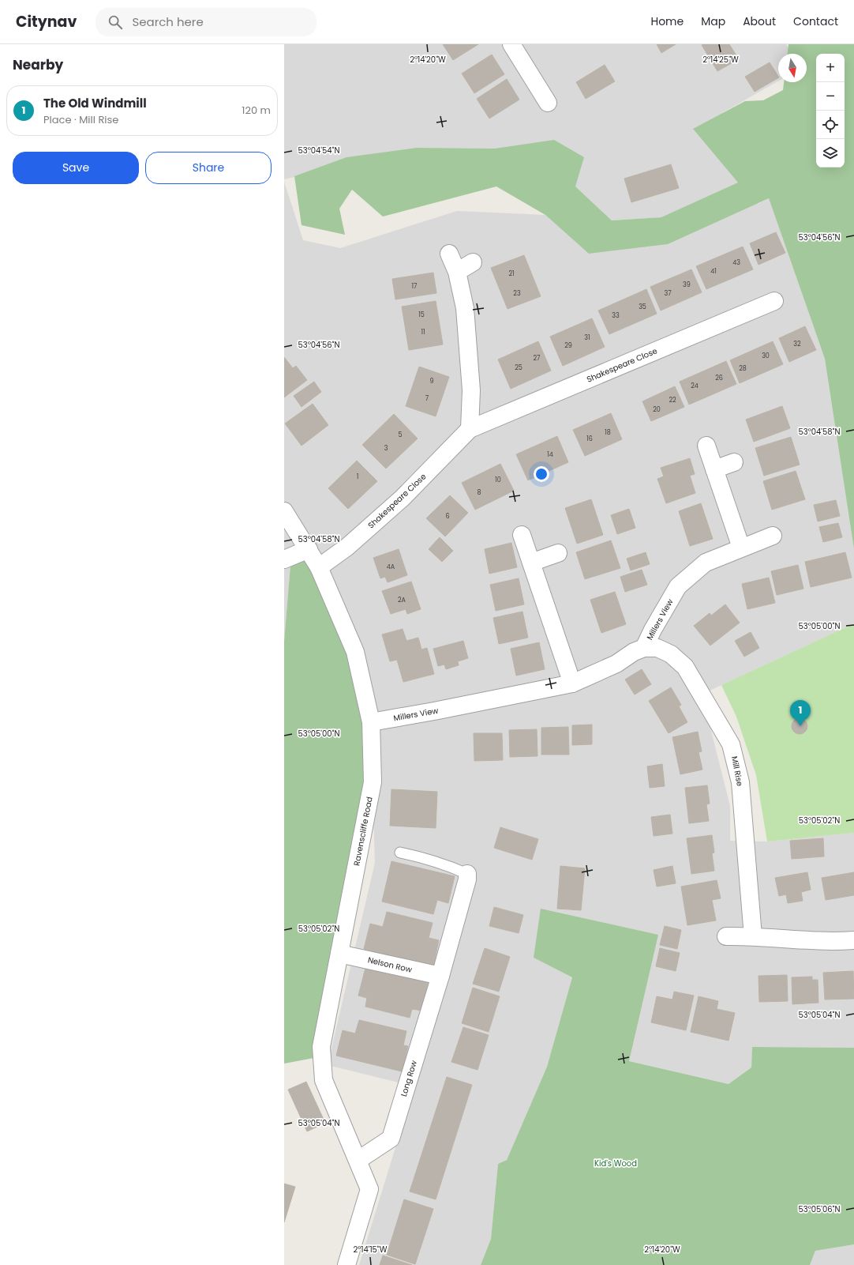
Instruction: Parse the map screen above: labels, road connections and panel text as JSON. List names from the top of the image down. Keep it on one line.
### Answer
{"streets":{"street":["Shakespeare Close","Millers View","Mill Rise","Ravenscliffe Road","Nelson Row","Long Row"]},"crossings":[["Shakespeare Close","Ravenscliffe Road"],["Millers View","Mill Rise"],["Millers View","Ravenscliffe Road"],["Ravenscliffe Road","Nelson Row"],["Ravenscliffe Road","Long Row"],["Nelson Row","Long Row"]],"parks":["Kid's Wood"],"house_numbers":["43","41","21","39","17","23","37","35","15","33","11","31","32","29","30","27","25","28","26","9","24","7","22","20","18","5","16","3","14","1","10","8","6","4A","2A"],"north":"bottom","page":{"header":"Citynav","search":"Search here","nav":["Home","Map","About","Contact"],"heading":"Nearby","map_buttons":["+","−"],"list":[{"mark":"1","name":"The Old Windmill","note":"Place · Mill Rise","value":"120 m"}],"buttons":["Save","Share"],"pins":"1"},"coordinates":["2°14'20\"W","2°14'25\"W","53°04'54\"N","53°04'56\"N","53°04'58\"N","53°05'00\"N","53°05'02\"N","53°05'04\"N","53°05'06\"N","2°14'15\"W"]}
